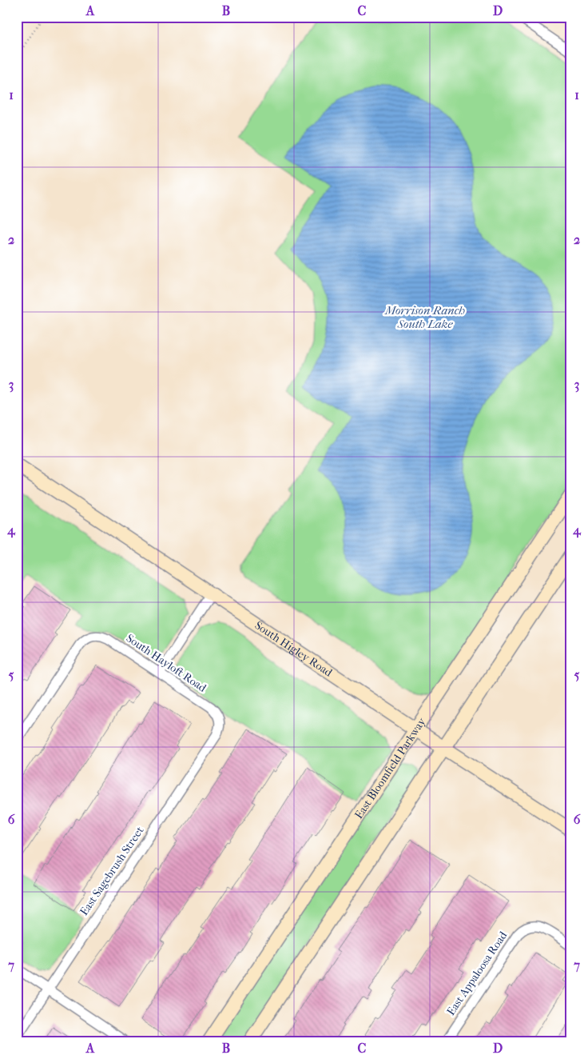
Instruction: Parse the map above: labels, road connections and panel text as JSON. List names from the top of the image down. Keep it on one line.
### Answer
{"streets":{"street":["South Higley Road","South Hayloft Road","East Bloomfield Parkway","East Sagebrush Street","East Appaloosa Road"]},"crossings":[["South Higley Road","East Bloomfield Parkway"],["South Hayloft Road","East Sagebrush Street"]],"water":["Morrison Ranch South Lake"],"grid":{"columns":["A","B","C","D"],"rows":["1","2","3","4","5","6","7"]}}
